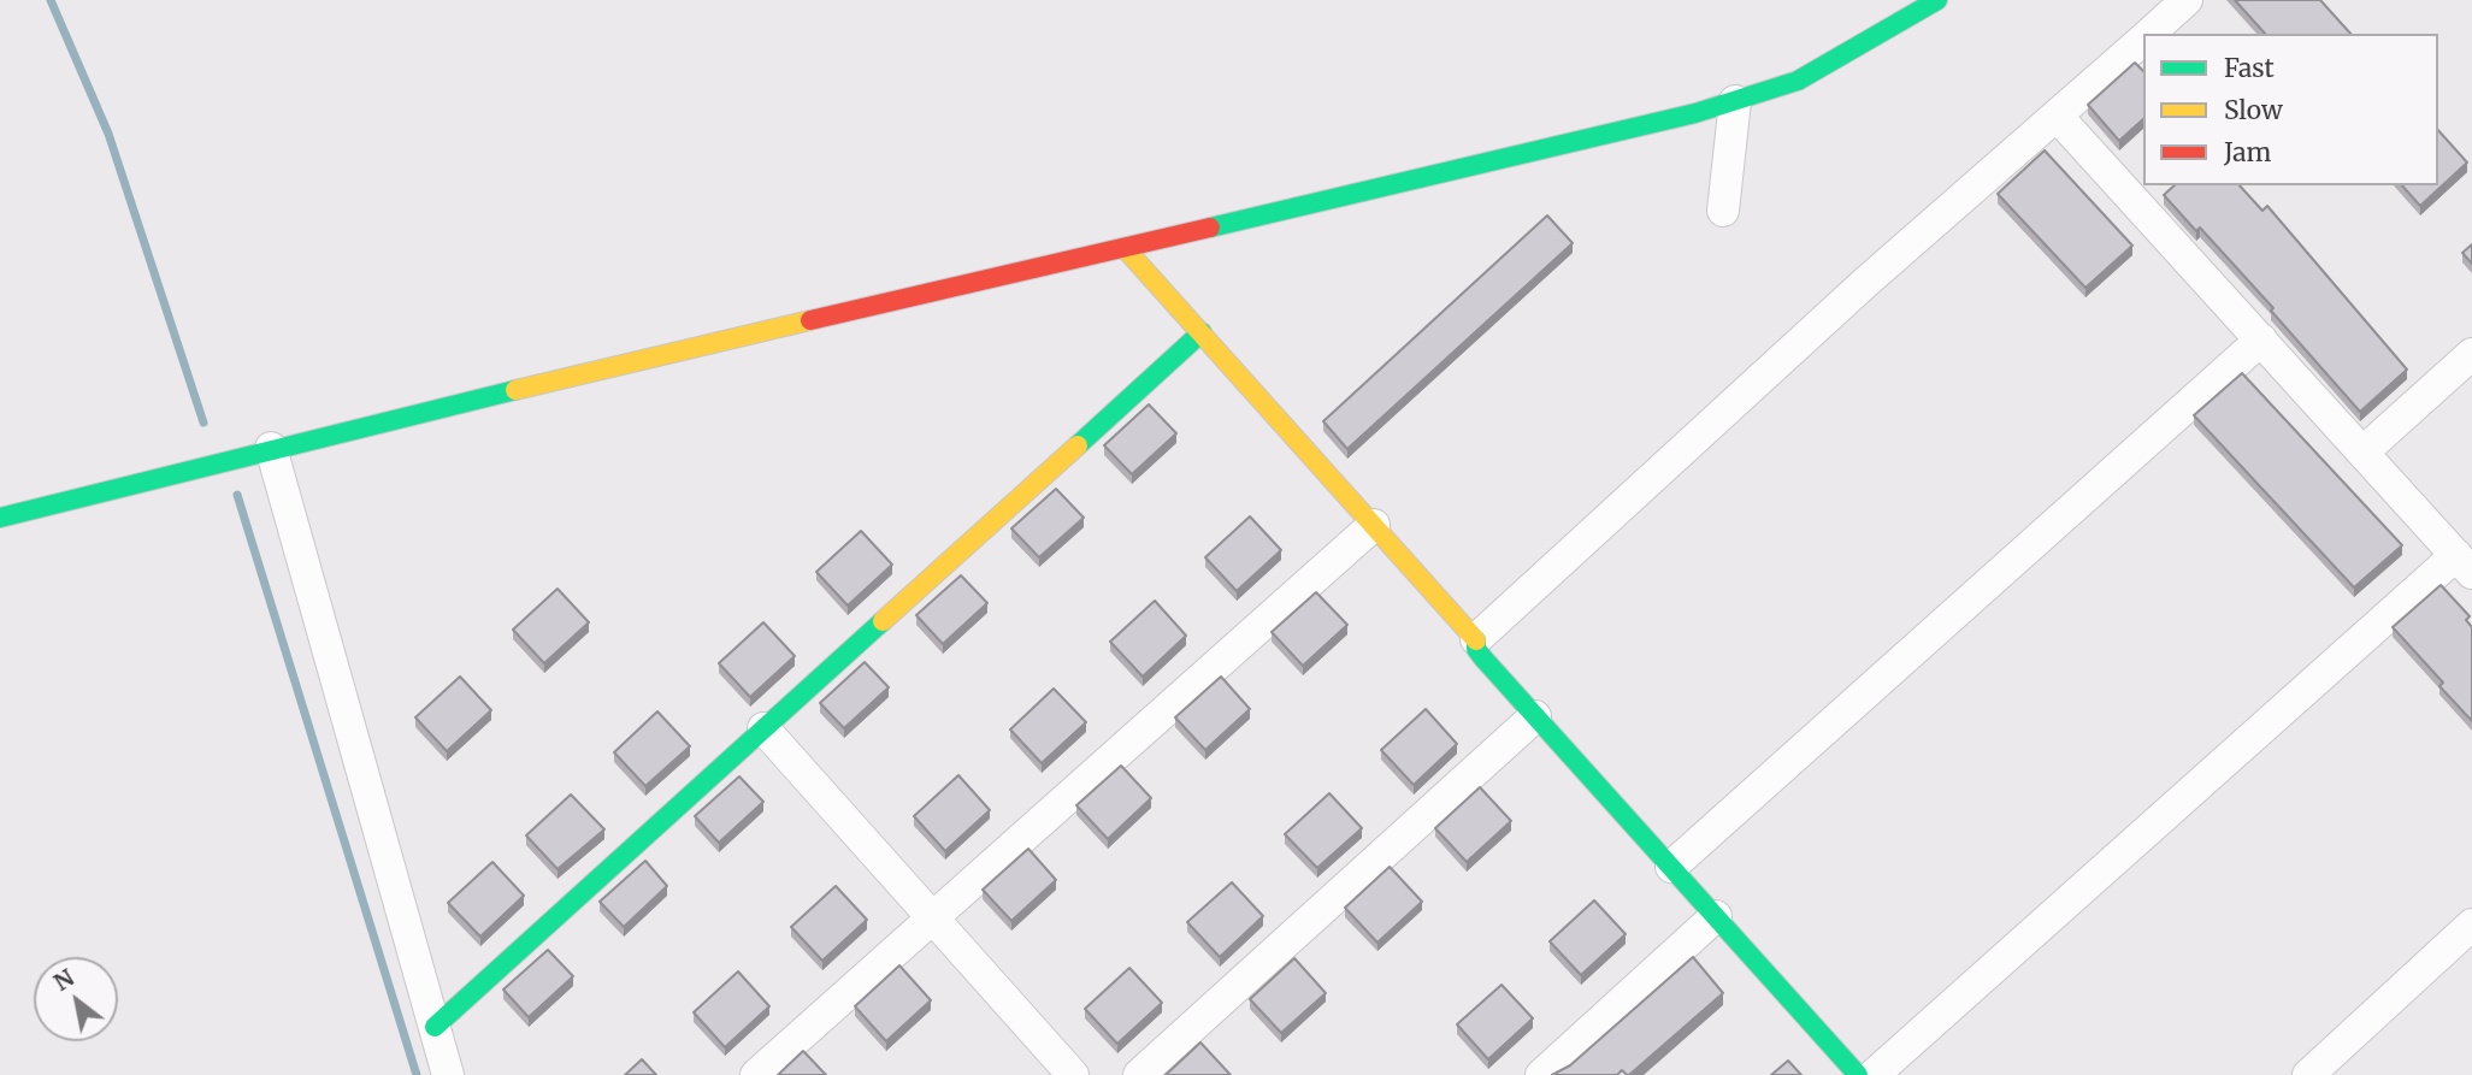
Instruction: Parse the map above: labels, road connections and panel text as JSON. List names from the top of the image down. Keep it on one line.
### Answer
{"legend":["Fast","Slow","Jam"],"north":"top left"}
